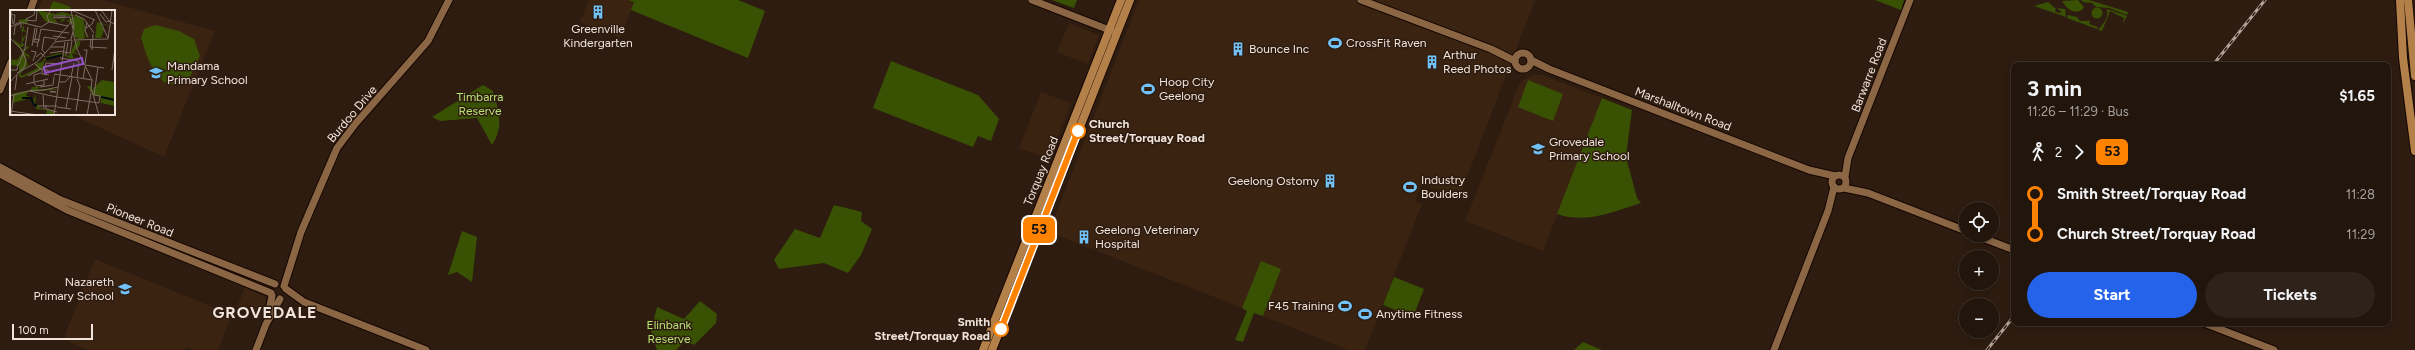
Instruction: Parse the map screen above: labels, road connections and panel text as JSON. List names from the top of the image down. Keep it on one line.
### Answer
{"streets":{"main road":["Torquay Road"],"street":["Barwarre Road","Marshalltown Road","Burdoo Drive","Pioneer Road"]},"crossings":[["Barwarre Road","Marshalltown Road"],["Burdoo Drive","Pioneer Road"]],"districts":["GROVEDALE"],"parks":["Timbarra Reserve","Elinbank Reserve"],"places":{"building":["Greenville Kindergarten","Bounce Inc","Arthur Reed Photos","Geelong Ostomy","Geelong Veterinary Hospital"],"sports":["CrossFit Raven","Hoop City Geelong","Industry Boulders","F45 Training","Anytime Fitness"],"school or university":["Mandama Primary School","Grovedale Primary School","Nazareth Primary School"],"other":["Church Street/Torquay Road","Smith Street/Torquay Road"]},"lines":["bus line 53"],"scale_bar":"100 m","page":{"on_map":"53","heading":["3 min","11:26 – 11:29 · Bus","$1.65"],"legs":["2","53"],"list":[{"name":"Smith Street/Torquay Road","value":"11:28"},{"name":"Church Street/Torquay Road","value":"11:29"}],"map_buttons":["+","−"],"buttons":["Start","Tickets"],"scale":"100 m"}}
